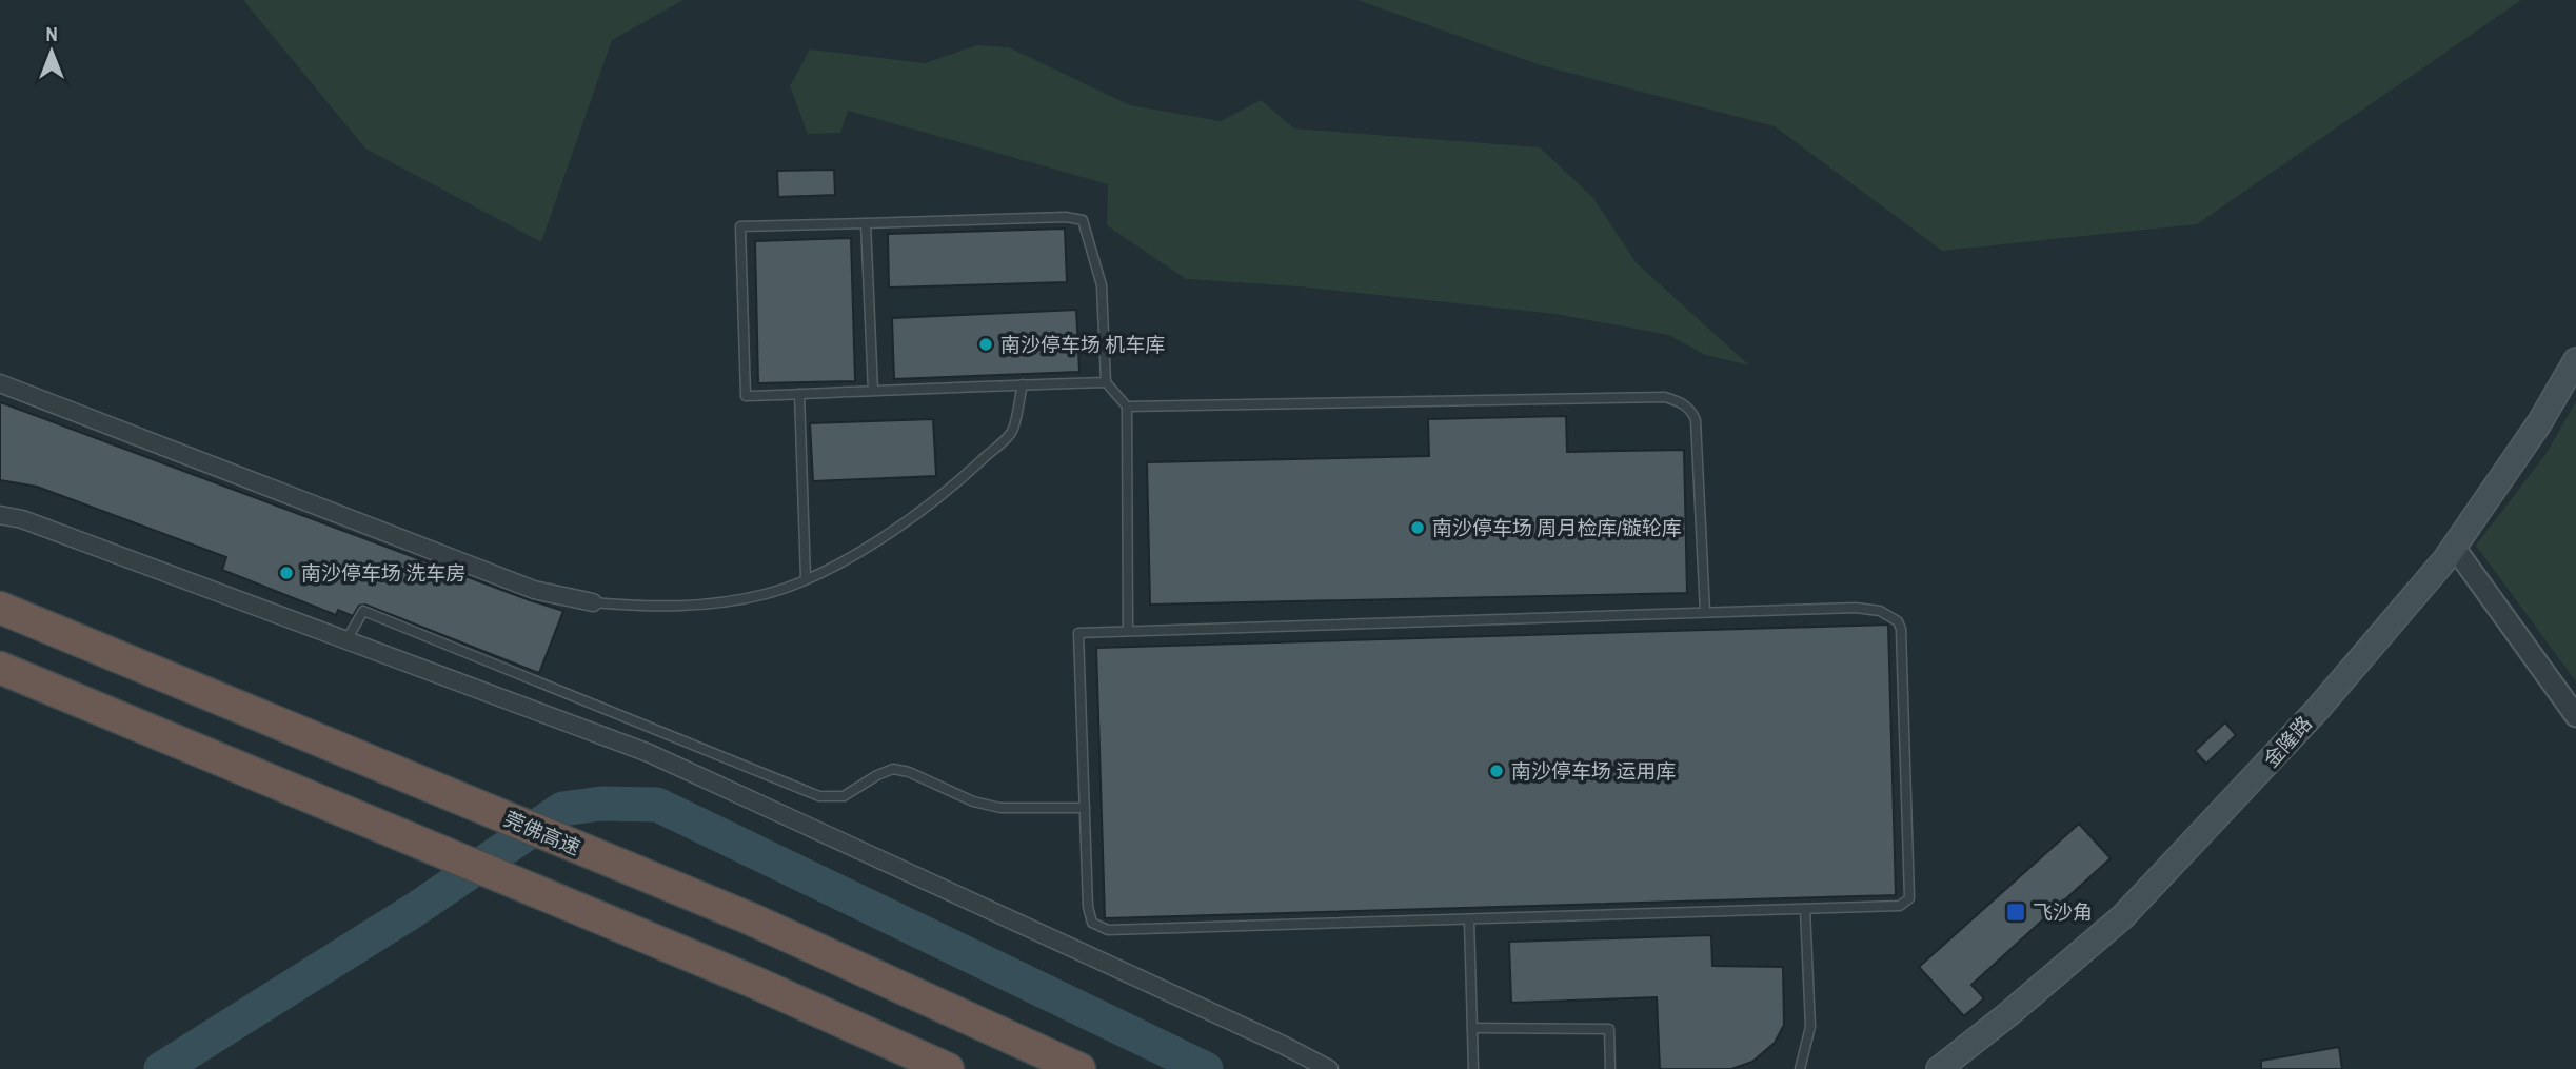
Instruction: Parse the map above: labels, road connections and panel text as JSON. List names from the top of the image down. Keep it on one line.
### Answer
{"streets":{"highway":["莞佛高速"],"main road":["金隆路"]},"places":{"other":["南沙停车场 机车库","南沙停车场 周月检库/镟轮库","南沙停车场 洗车房","南沙停车场 运用库"],"transit":["飞沙角"]},"north":"top"}
